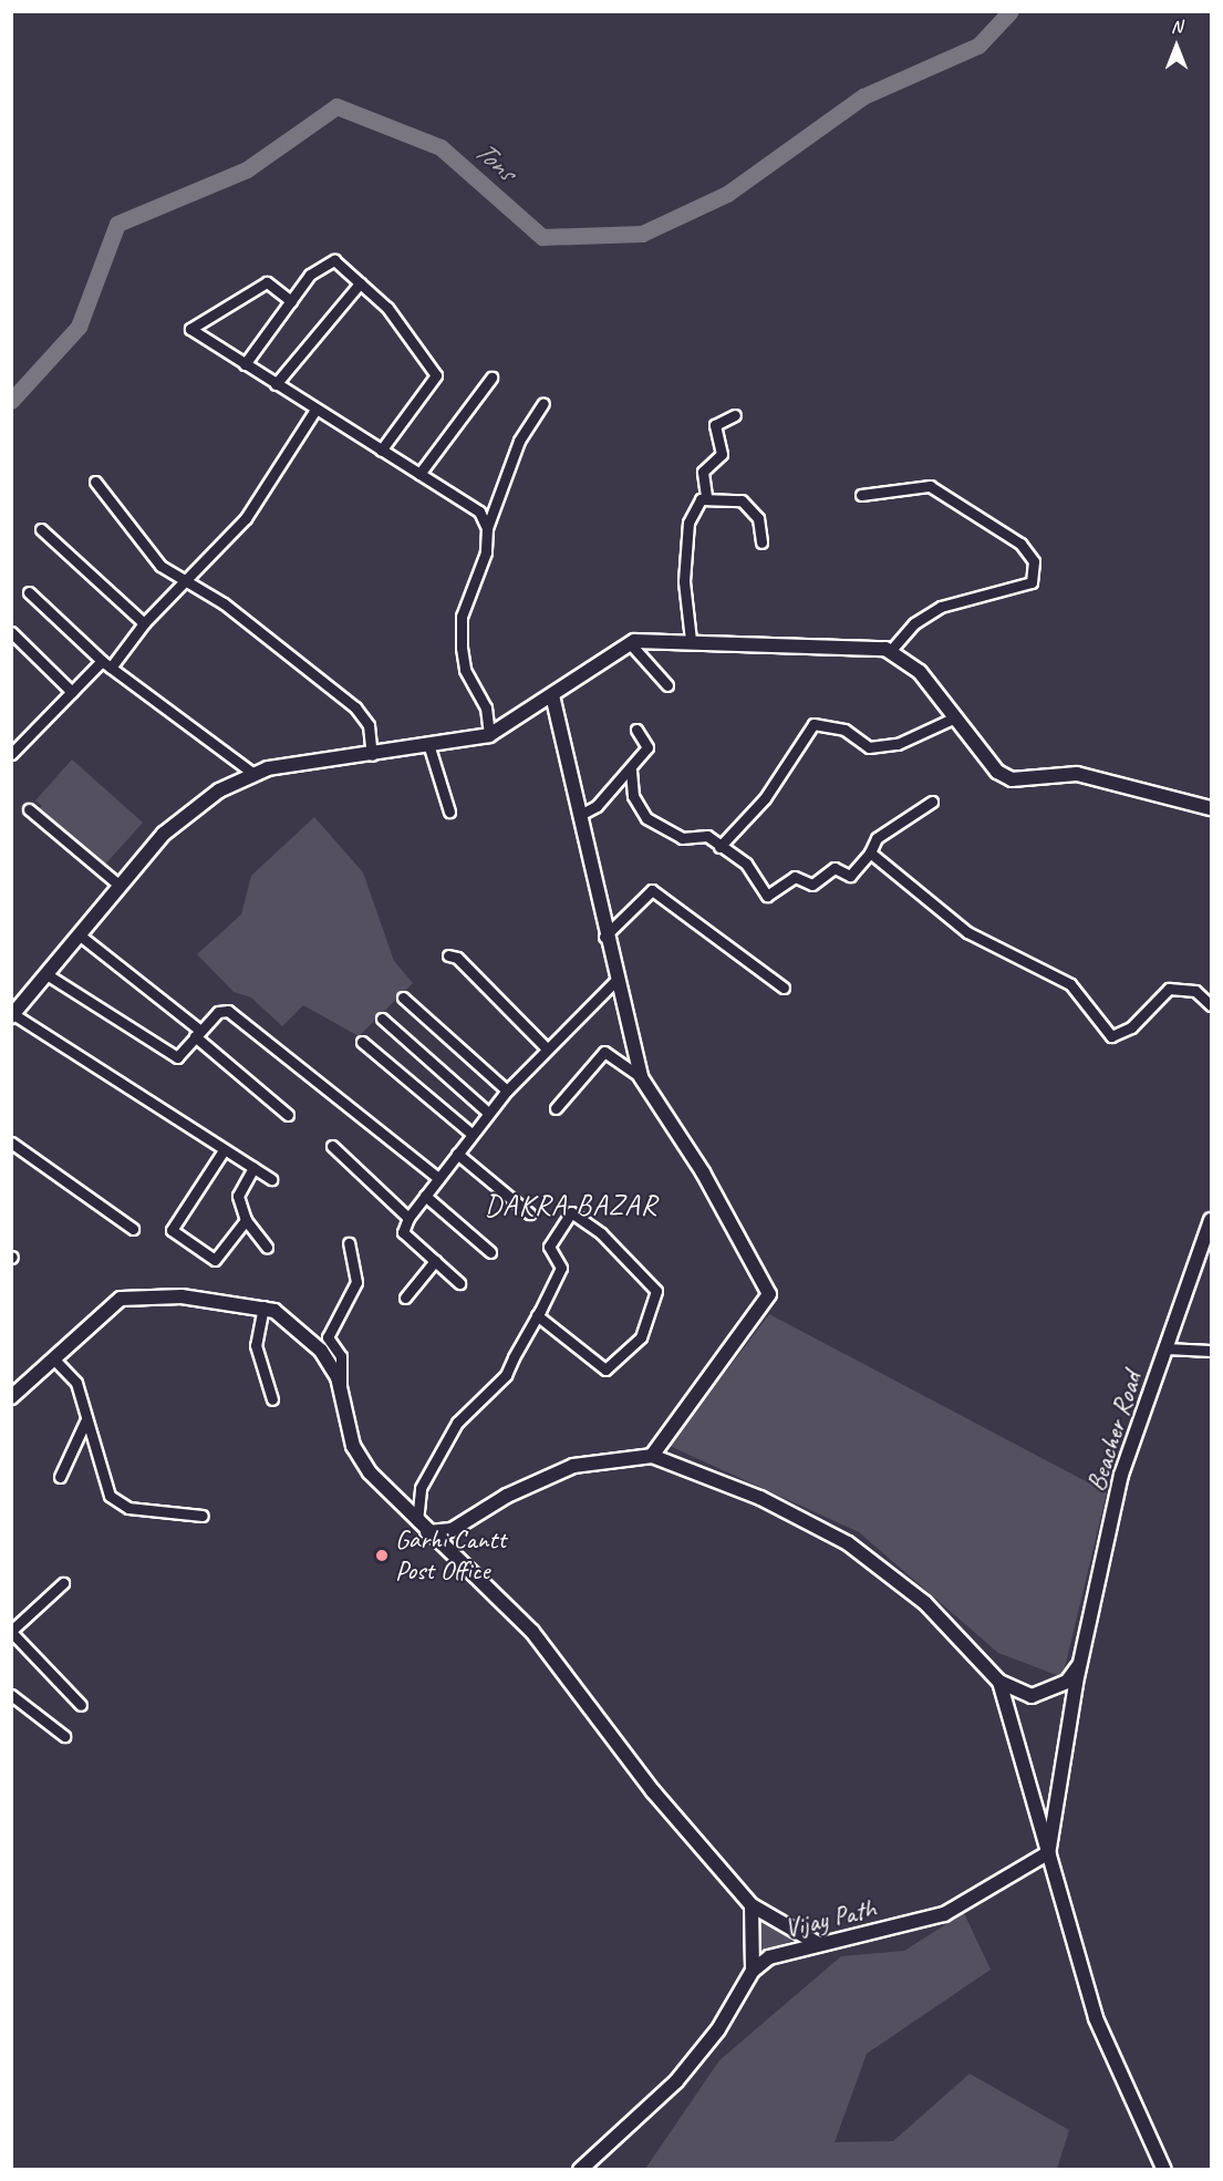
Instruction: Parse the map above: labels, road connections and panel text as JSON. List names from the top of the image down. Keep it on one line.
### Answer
{"streets":{"street":["Beacher Road","Vijay Path"]},"crossings":[["Beacher Road","Vijay Path"]],"districts":["DAKRA BAZAR"],"water":["Tons"],"places":["Garhi Cantt Post Office"],"north":"top"}
